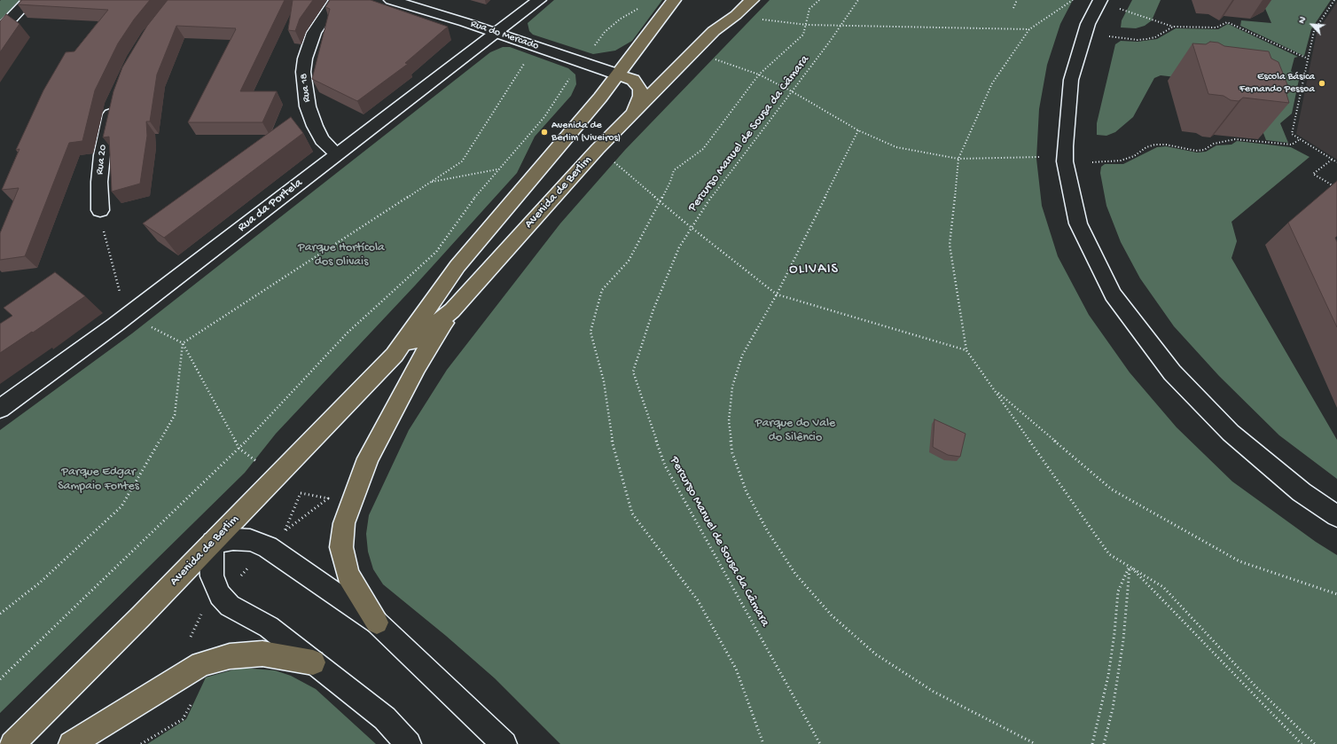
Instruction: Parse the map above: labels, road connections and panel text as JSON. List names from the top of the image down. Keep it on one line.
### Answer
{"streets":{"main road":["Avenida de Berlim"],"street":["Rua do Mercado","Rua 18","Rua 20","Rua da Portela"],"path":["Percurso Manuel de Sousa da Câmara"]},"crossings":[["Rua do Mercado","Avenida de Berlim"],["Rua do Mercado","Rua da Portela"],["Rua 18","Rua da Portela"]],"districts":["OLIVAIS"],"parks":["Parque Hortícola dos Olivais","Parque do Vale do Silêncio","Parque Edgar Sampaio Fontes"],"places":["Escola Básica Fernando Pessoa","Avenida de Berlim (Viveiros)"],"north":"top left"}
